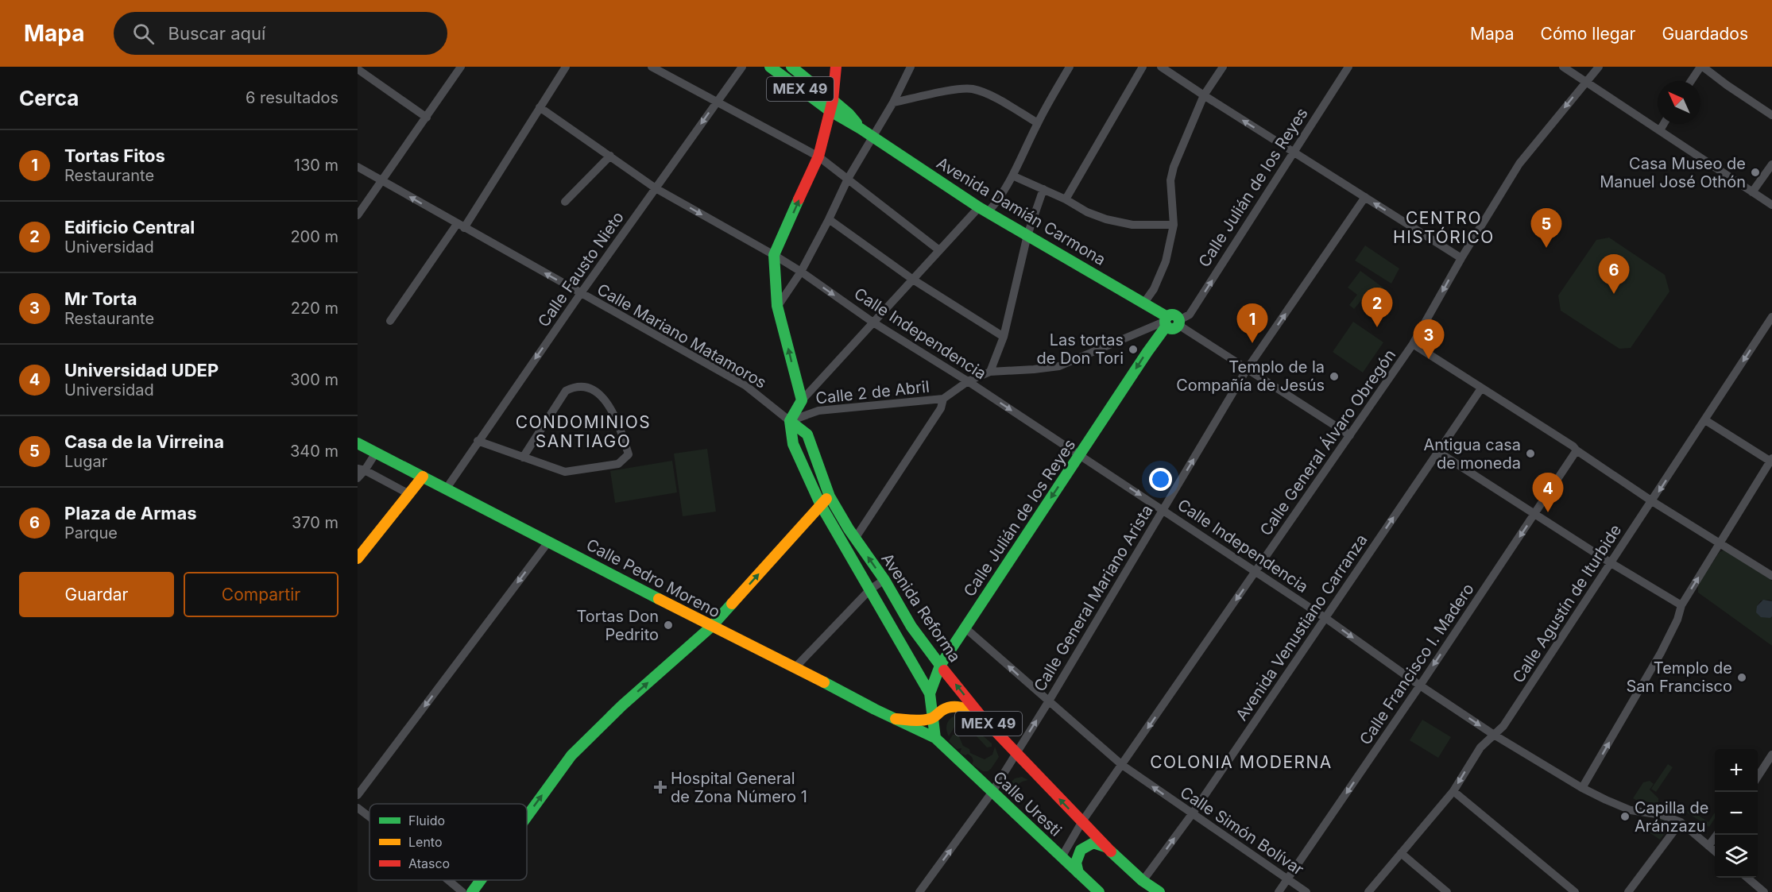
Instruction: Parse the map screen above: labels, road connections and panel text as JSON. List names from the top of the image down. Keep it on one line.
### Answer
{"streets":{"main road":["MEX 49","Calle Julián de los Reyes","Avenida Damián Carmona","Calle Pedro Moreno","Avenida Reforma","Calle Uresti"],"street":["Calle Fausto Nieto","Calle Independencia","Calle Mariano Matamoros","Calle 2 de Abril","Calle General Álvaro Obregón","Calle General Mariano Arista","Calle Agustín de Iturbide","Avenida Venustiano Carranza","Calle Francisco I. Madero","Calle Simón Bolívar"]},"crossings":[["Calle Julián de los Reyes","Avenida Damián Carmona"],["Calle Julián de los Reyes","Calle Independencia"],["Calle Julián de los Reyes","Calle Pedro Moreno"],["Calle Julián de los Reyes","Avenida Reforma"],["Calle Julián de los Reyes","Calle Uresti"],["Calle Julián de los Reyes","Calle Simón Bolívar"],["Calle Fausto Nieto","Calle Independencia"],["Calle Fausto Nieto","Calle Mariano Matamoros"],["Calle Fausto Nieto","Calle Pedro Moreno"],["Calle Independencia","Calle 2 de Abril"],["Calle Independencia","Calle General Álvaro Obregón"],["Calle Independencia","Calle General Mariano Arista"],["Calle Independencia","Calle Agustín de Iturbide"],["Calle Independencia","Avenida Venustiano Carranza"],["Calle Independencia","Calle Francisco I. Madero"],["Calle Mariano Matamoros","Calle 2 de Abril"],["Calle Mariano Matamoros","Avenida Reforma"],["Calle 2 de Abril","Avenida Reforma"],["Calle General Álvaro Obregón","Avenida Reforma"],["Calle General Álvaro Obregón","Calle Uresti"],["Calle General Álvaro Obregón","Calle Simón Bolívar"],["Calle Pedro Moreno","Calle Uresti"],["Calle General Mariano Arista","Avenida Reforma"],["Calle General Mariano Arista","Calle Uresti"],["Calle General Mariano Arista","Calle Simón Bolívar"],["Avenida Reforma","Avenida Venustiano Carranza"],["Avenida Venustiano Carranza","Calle Simón Bolívar"],["Calle Francisco I. Madero","Calle Simón Bolívar"]],"one_way":["Calle Fausto Nieto","Calle Independencia","Calle Mariano Matamoros","Calle General Álvaro Obregón","Calle General Mariano Arista","Calle Agustín de Iturbide","Avenida Venustiano Carranza","Calle Francisco I. Madero","Calle Simón Bolívar"],"districts":["CENTRO HISTÓRICO","CONDOMINIOS SANTIAGO","COLONIA MODERNA"],"places":{"other":["Casa Museo de Manuel José Othón","Las tortas de Don Tori","Templo de la Compañía de Jesús","Antigua casa de moneda","Tortas Don Pedrito","Templo de San Francisco","Capilla de Aránzazu"],"health":["Hospital General de Zona Número 1"]},"legend":["Fluido","Lento","Atasco"],"north":"top left","page":{"header":"Mapa","search":"Buscar aquí","nav":["Mapa","Cómo llegar","Guardados"],"heading":["Cerca","6 resultados"],"list":[{"mark":"1","name":"Tortas Fitos","note":"Restaurante","value":"130 m"},{"mark":"2","name":"Edificio Central","note":"Universidad","value":"200 m"},{"mark":"3","name":"Mr Torta","note":"Restaurante","value":"220 m"},{"mark":"4","name":"Universidad UDEP","note":"Universidad","value":"300 m"},{"mark":"5","name":"Casa de la Virreina","note":"Lugar","value":"340 m"},{"mark":"6","name":"Plaza de Armas","note":"Parque","value":"370 m"}],"pins":["5","6","2","1","3","4"],"buttons":["Guardar","Compartir"],"map_buttons":["+","−"]}}
